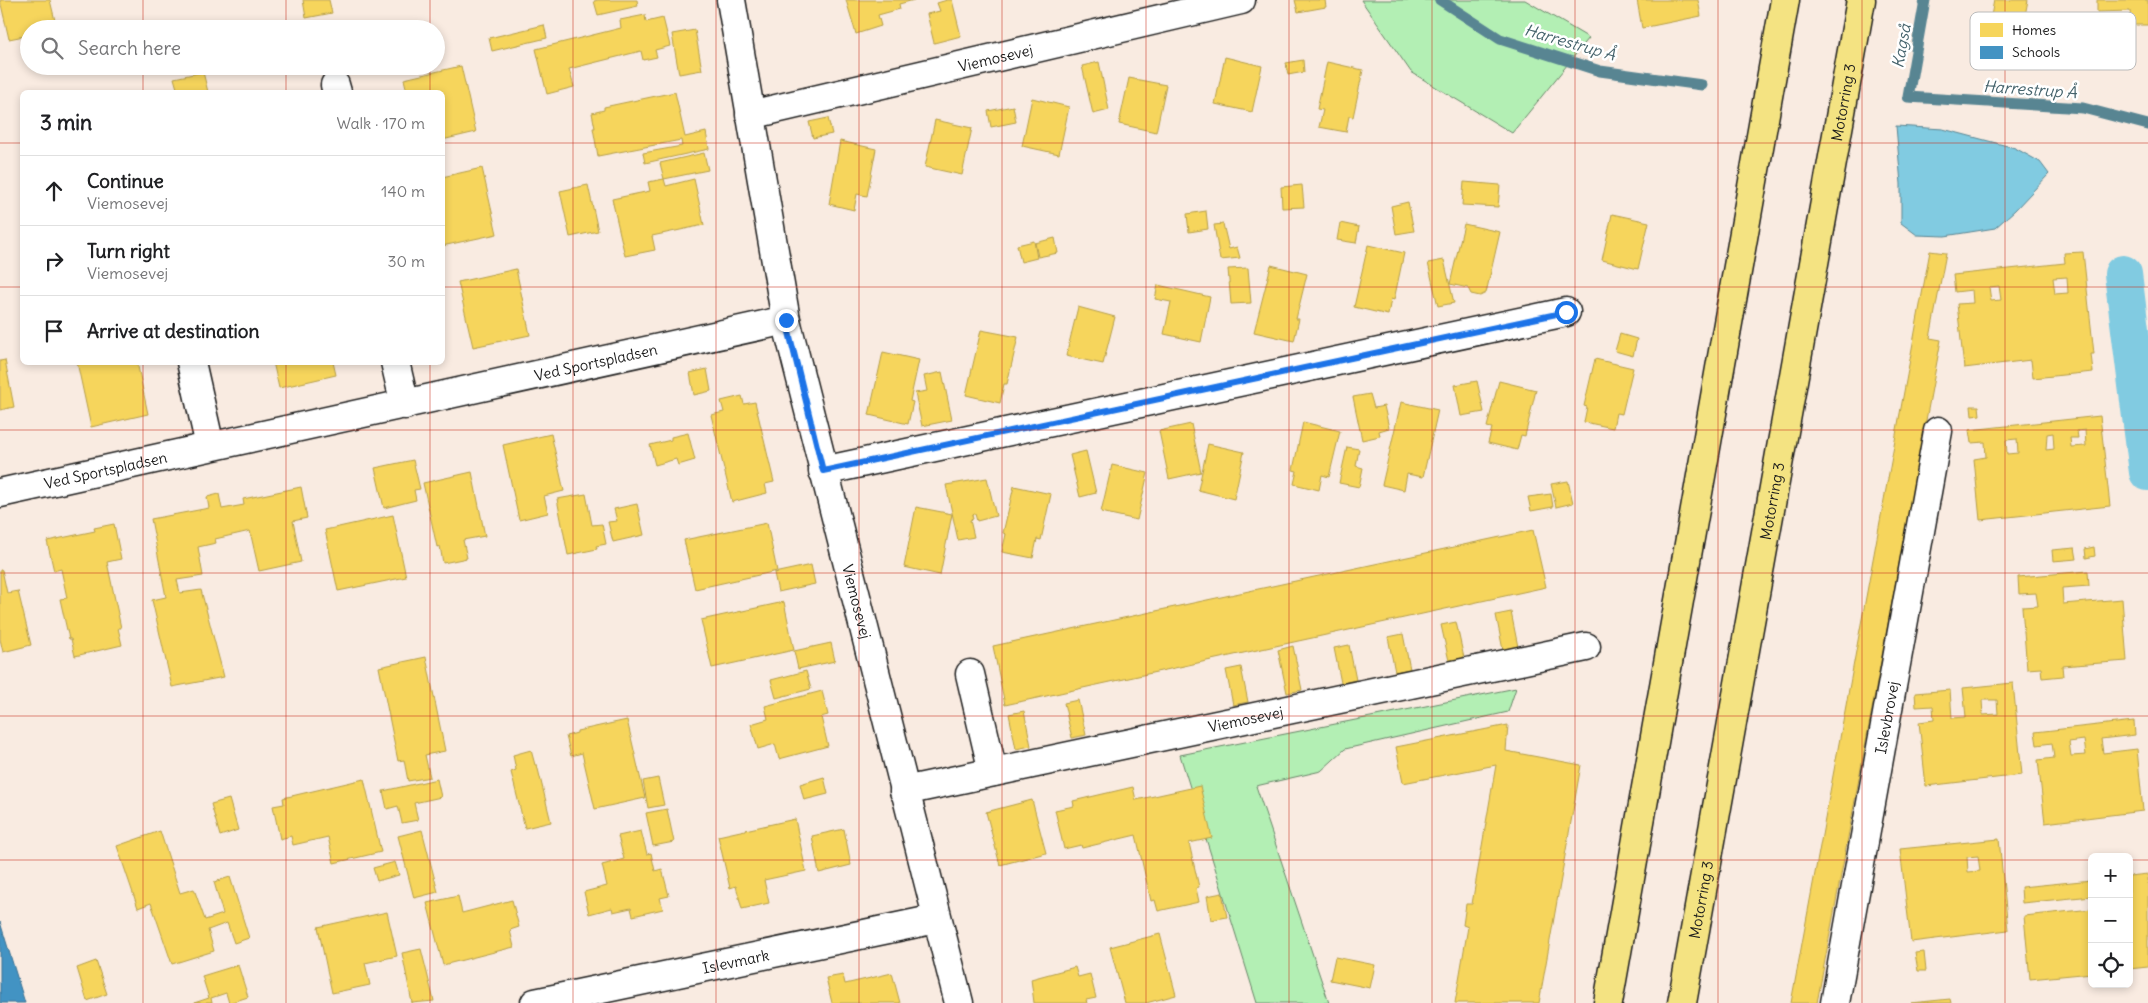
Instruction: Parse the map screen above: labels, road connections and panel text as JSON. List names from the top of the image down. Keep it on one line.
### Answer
{"streets":{"highway":["Motorring 3"],"street":["Viemosevej","Ved Sportspladsen","Islevbrovej","Islevmark"]},"crossings":[["Viemosevej","Ved Sportspladsen"],["Viemosevej","Islevmark"]],"water":["Harrestrup Å","Kagså"],"legend":["Homes","Schools"],"page":{"search":"Search here","heading":["3 min","Walk · 170 m"],"list":[["Continue","Viemosevej","140 m"],["Turn right","Viemosevej","30 m"],"Arrive at destination"],"map_buttons":["+","−"]}}
